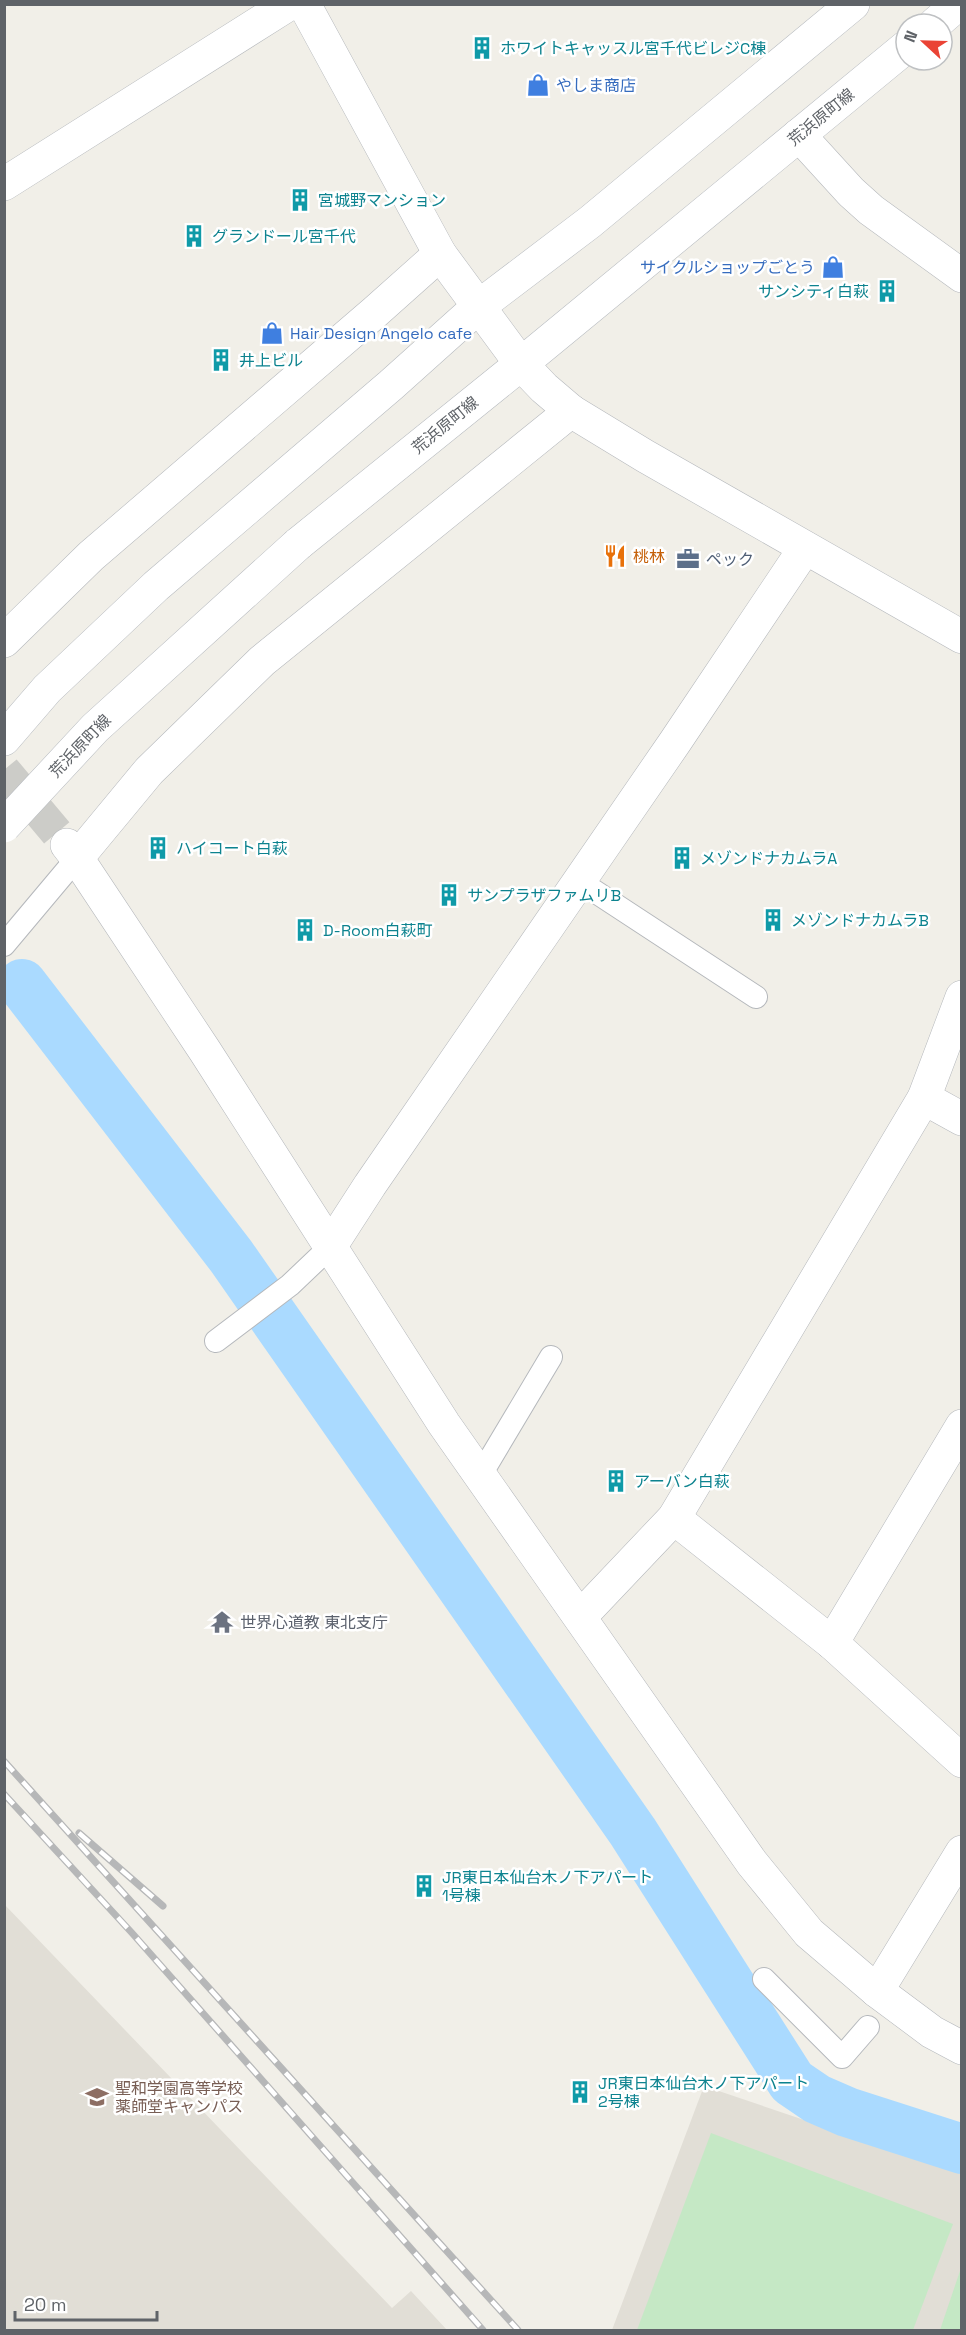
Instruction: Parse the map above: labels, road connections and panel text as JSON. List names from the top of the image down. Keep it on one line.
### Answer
{"streets":{"street":["荒浜原町線"]},"places":{"building":["ホワイトキャッスル宮千代ビレジC棟","宮城野マンション","グランドール宮千代","サンシティ白萩","井上ビル","ハイコート白萩","メゾンドナカムラA","サンプラザファムリB","メゾンドナカムラB","D-Room白萩町","アーバン白萩","JR東日本仙台木ノ下アパート 1号棟","JR東日本仙台木ノ下アパート 2号棟"],"shop":["やしま商店","サイクルショップごとう","Hair Design Angelo cafe"],"restaurant":["桃林"],"office":["ペック"],"temple":["世界心道教 東北支庁"],"school or university":["聖和学園高等学校 薬師堂キャンパス"]},"scale_bar":"20 m","north":"left"}
